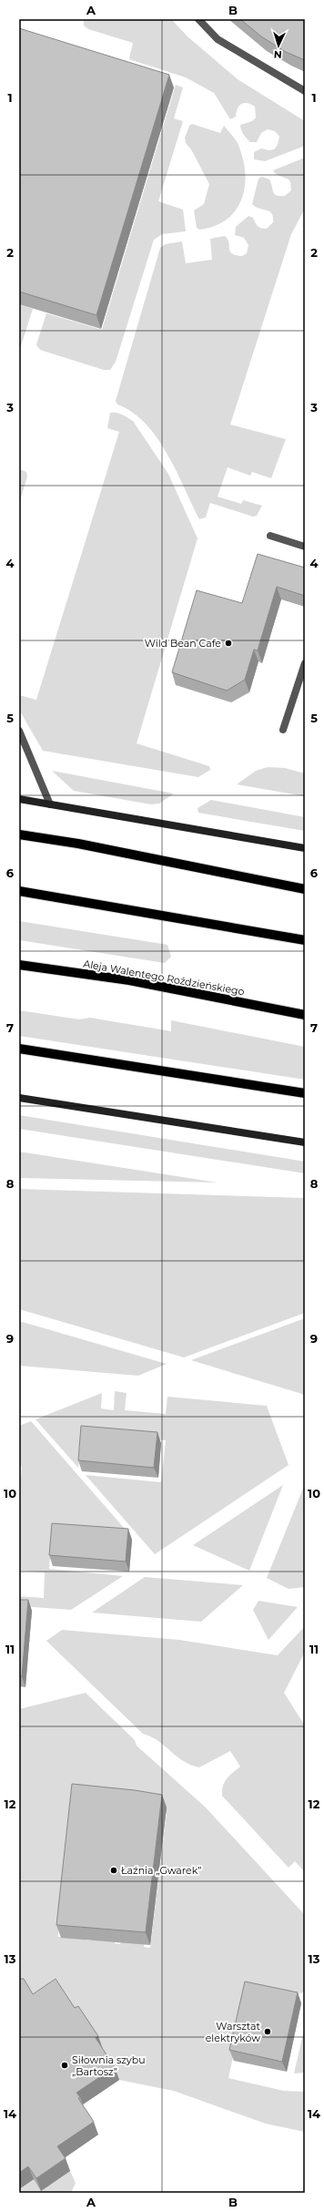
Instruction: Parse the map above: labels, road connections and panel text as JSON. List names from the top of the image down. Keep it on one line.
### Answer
{"streets":{"main road":["Aleja Walentego Roździeńskiego"]},"places":["Wild Bean Cafe","Łaźnia „Gwarek”","Warsztat elektryków","Siłownia szybu „Bartosz”"],"north":"bottom","grid":{"columns":["A","B"],"rows":["1","2","3","4","5","6","7","8","9","10","11","12","13","14"]}}
